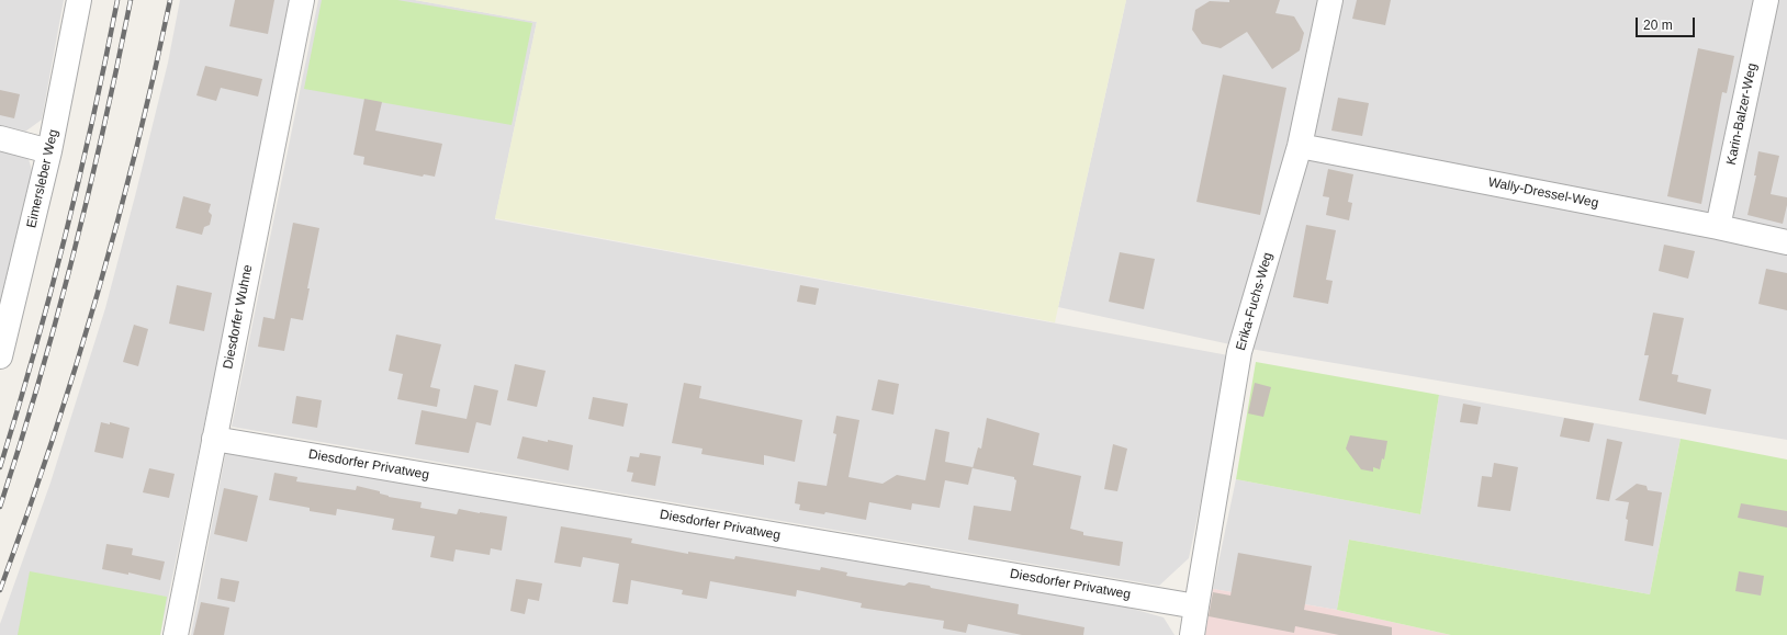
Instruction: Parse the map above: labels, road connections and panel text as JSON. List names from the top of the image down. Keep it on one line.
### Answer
{"streets":{"street":["Karin-Balzer-Weg","Eimersleber Weg","Wally-Dressel-Weg","Erika-Fuchs-Weg","Diesdorfer Wuhne","Diesdorfer Privatweg"]},"crossings":[["Karin-Balzer-Weg","Wally-Dressel-Weg"],["Wally-Dressel-Weg","Erika-Fuchs-Weg"],["Erika-Fuchs-Weg","Diesdorfer Privatweg"],["Diesdorfer Wuhne","Diesdorfer Privatweg"]],"scale_bar":"20 m"}
